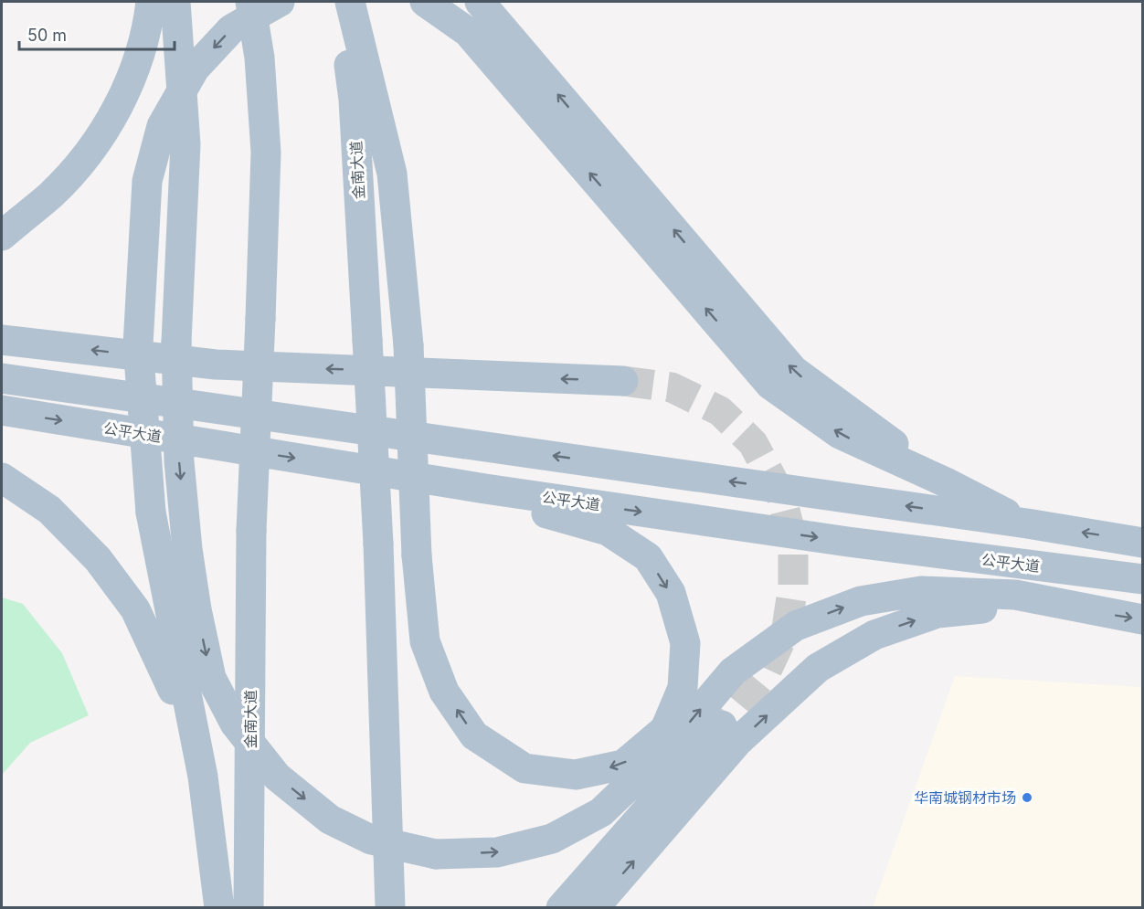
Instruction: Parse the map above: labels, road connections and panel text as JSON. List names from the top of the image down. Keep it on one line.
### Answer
{"streets":{"main road":["金南大道","公平大道"]},"places":["华南城钢材市场"],"scale_bar":"50 m"}
